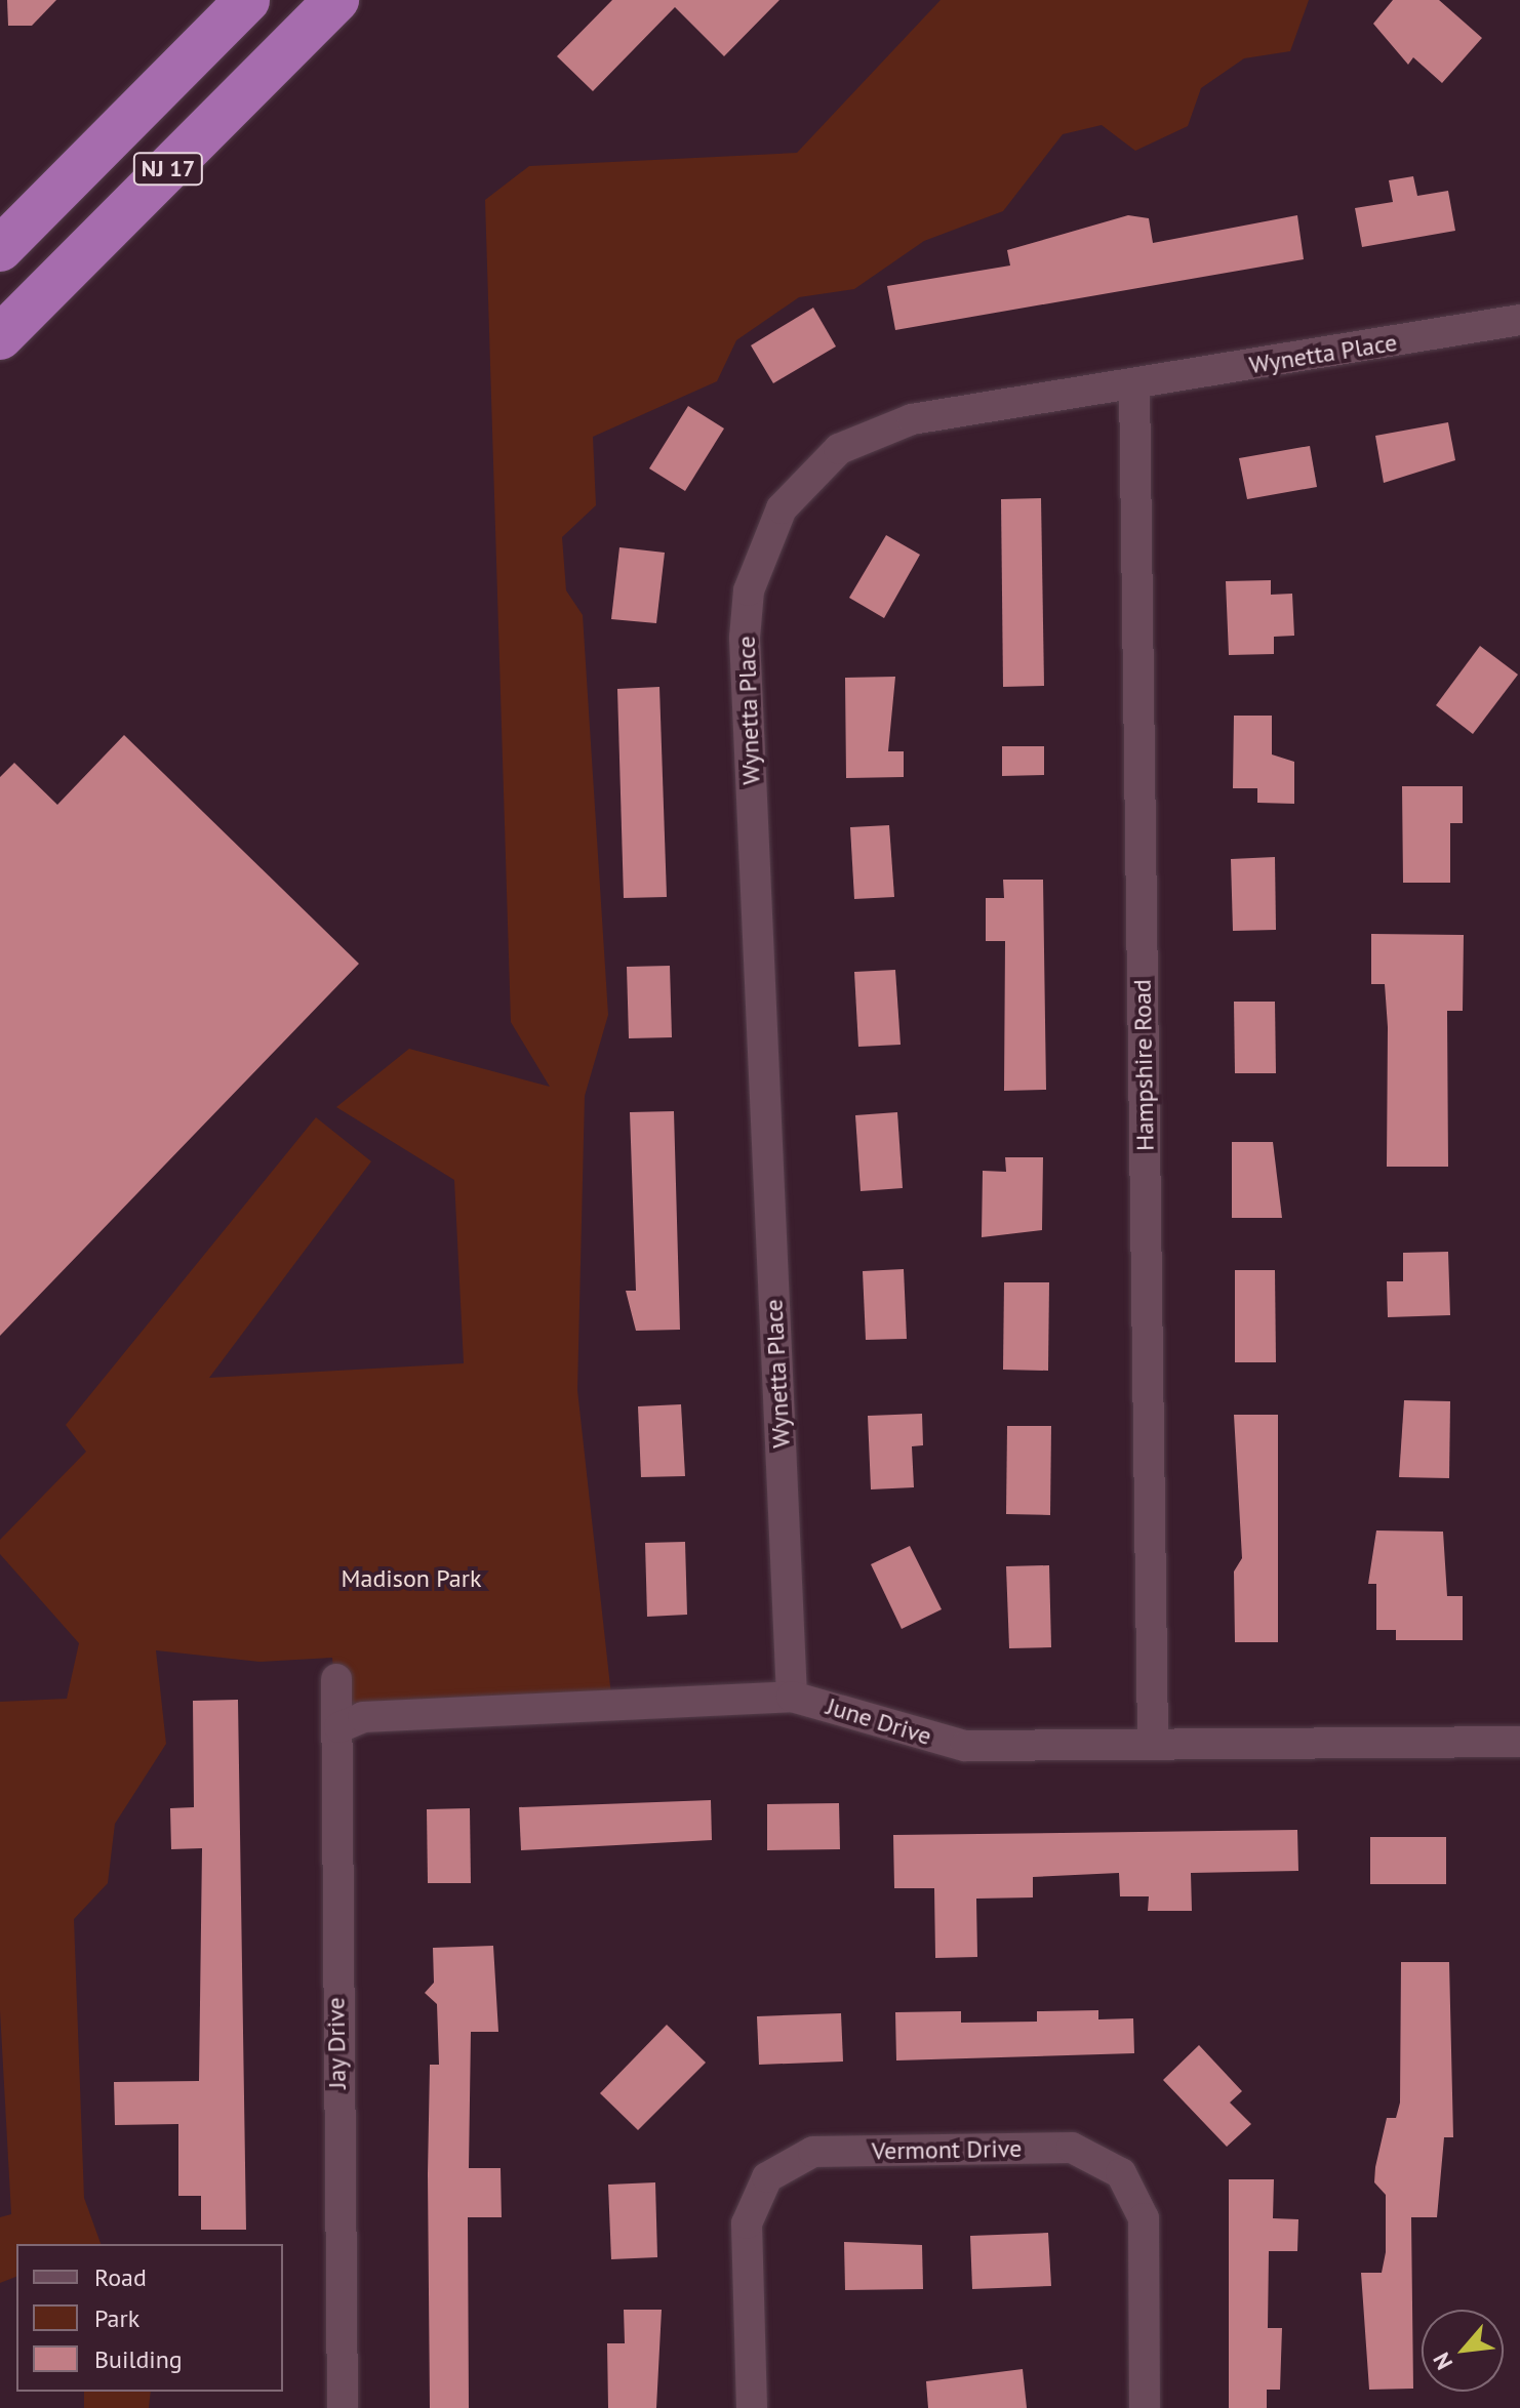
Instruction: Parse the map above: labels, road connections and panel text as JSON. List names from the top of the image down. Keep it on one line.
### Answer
{"streets":{"highway":["NJ 17"],"street":["Wynetta Place","Hampshire Road","June Drive","Jay Drive","Vermont Drive"]},"crossings":[["Wynetta Place","Hampshire Road"],["Wynetta Place","June Drive"],["Hampshire Road","June Drive"],["June Drive","Jay Drive"]],"parks":["Madison Park"],"legend":["Road","Park","Building"],"north":"bottom left"}
